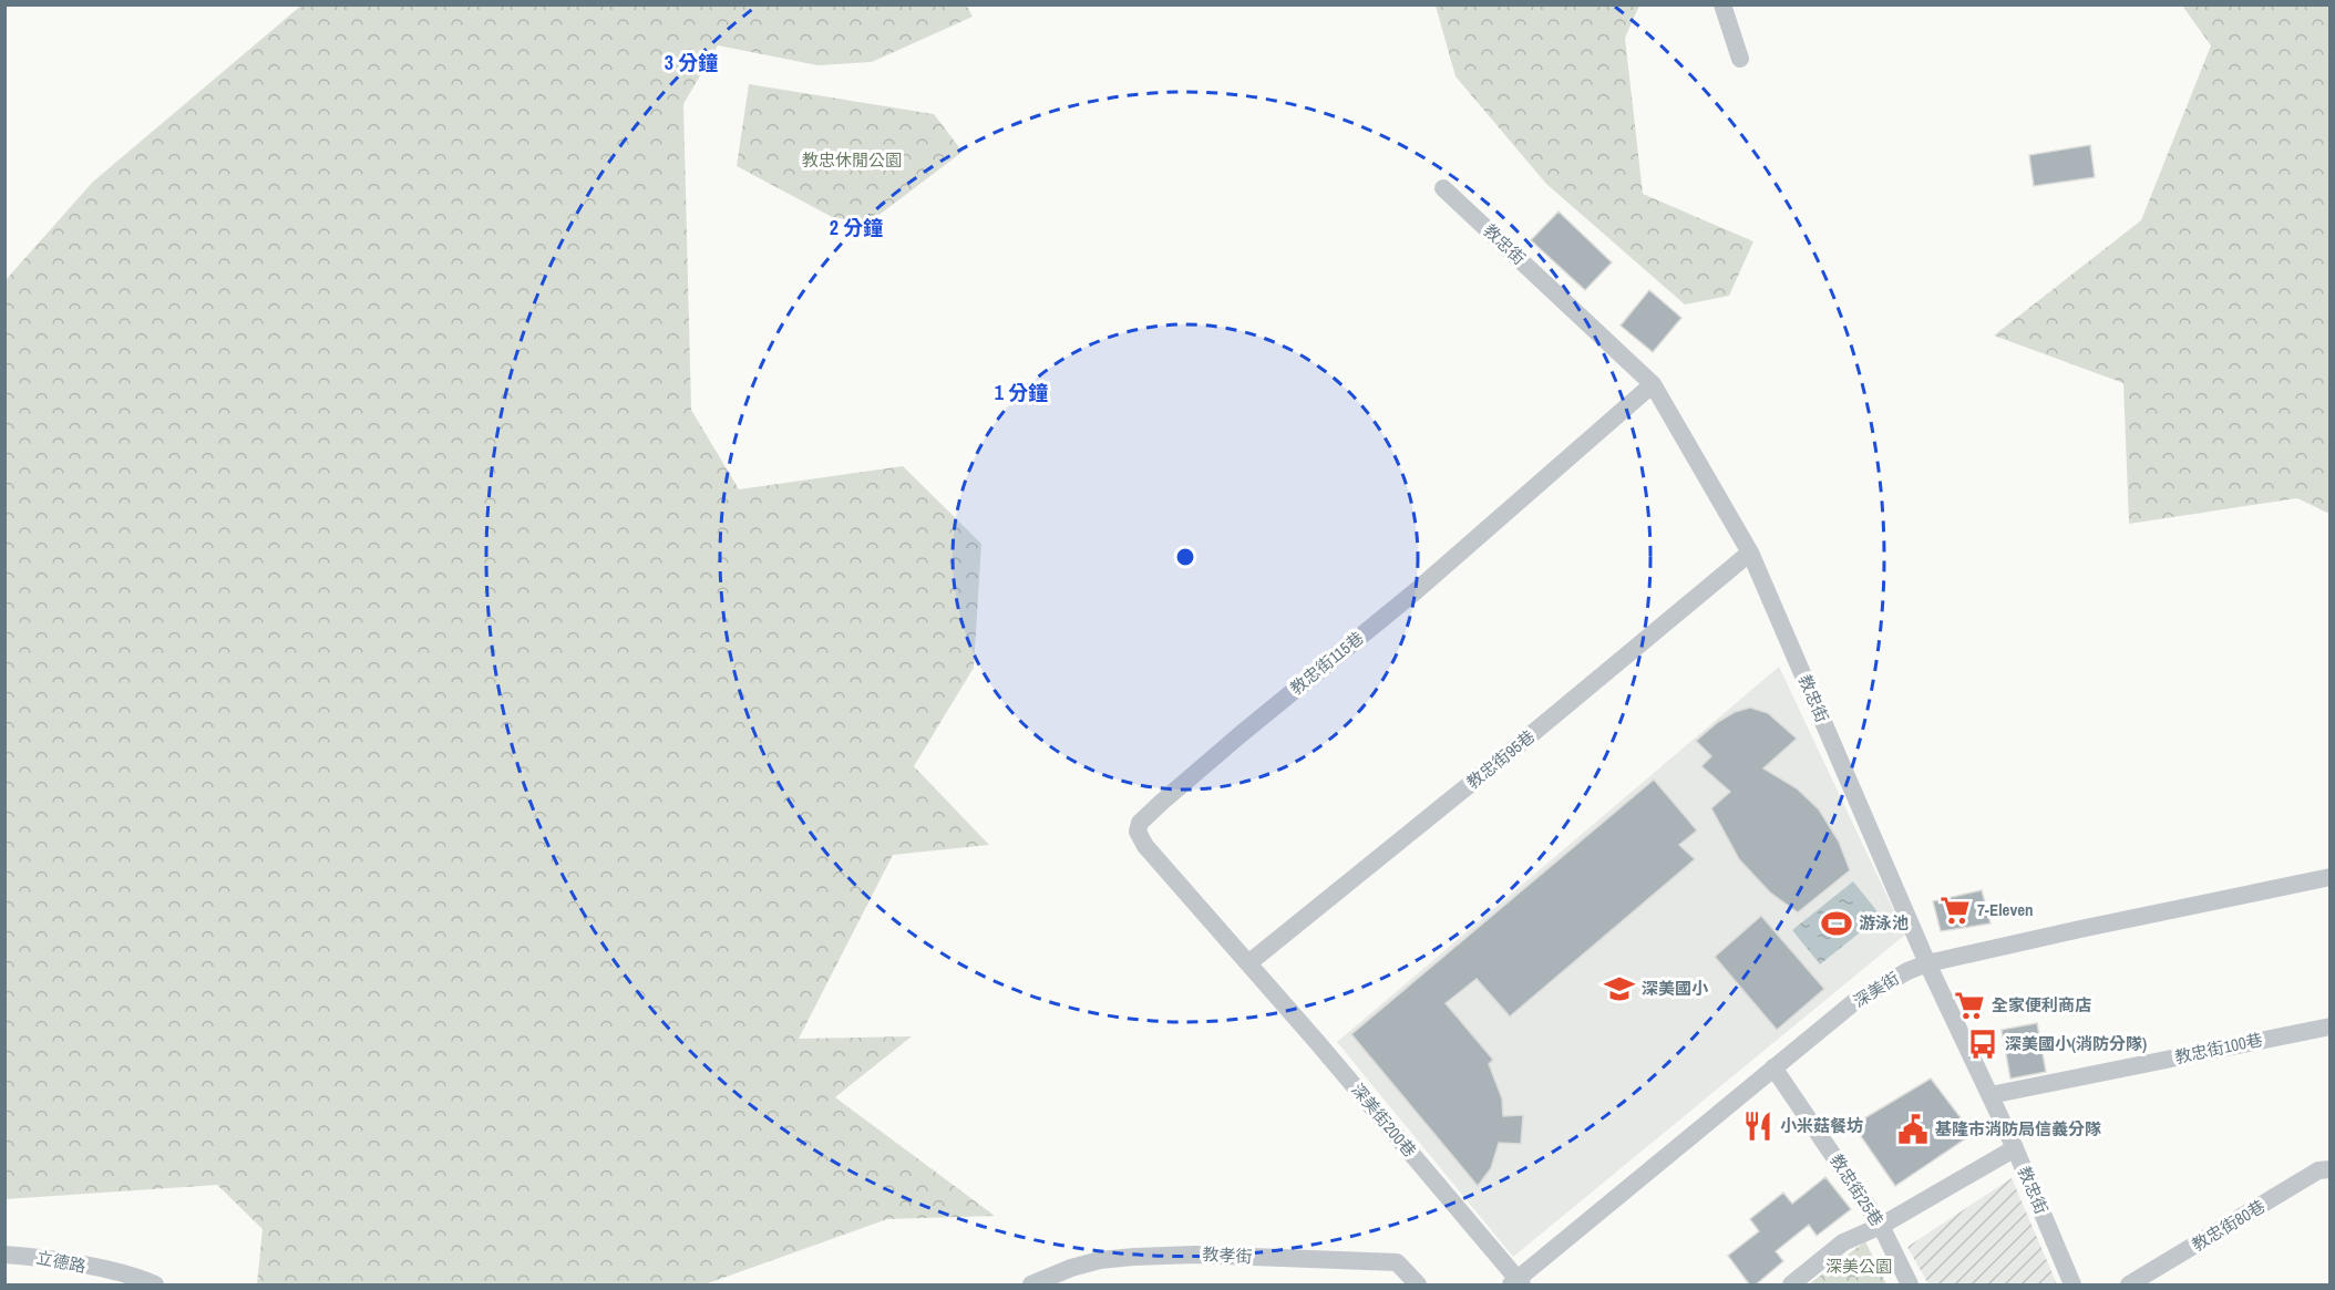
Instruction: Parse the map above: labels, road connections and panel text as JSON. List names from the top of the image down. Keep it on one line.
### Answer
{"streets":{"street":["教忠街","教忠街115巷","教忠街95巷","深美街","教忠街100巷","深美街200巷","教忠街25巷","教忠街80巷","教孝街","立德路"]},"crossings":[["教忠街","教忠街115巷"],["教忠街","教忠街95巷"],["教忠街","深美街"],["教忠街","教忠街100巷"],["教忠街115巷","教忠街95巷"],["教忠街115巷","深美街200巷"],["教忠街95巷","深美街200巷"],["深美街","深美街200巷"],["深美街","教忠街25巷"]],"parks":["教忠休閒公園","深美公園"],"places":{"supermarket":["7-Eleven","全家便利商店"],"sports":["游泳池"],"school or university":["深美國小"],"bus stop":["深美國小(消防分隊)"],"restaurant":["小米菇餐坊"],"public building":["基隆市消防局信義分隊"]},"rings":["3 分鐘","2 分鐘","1 分鐘"]}
